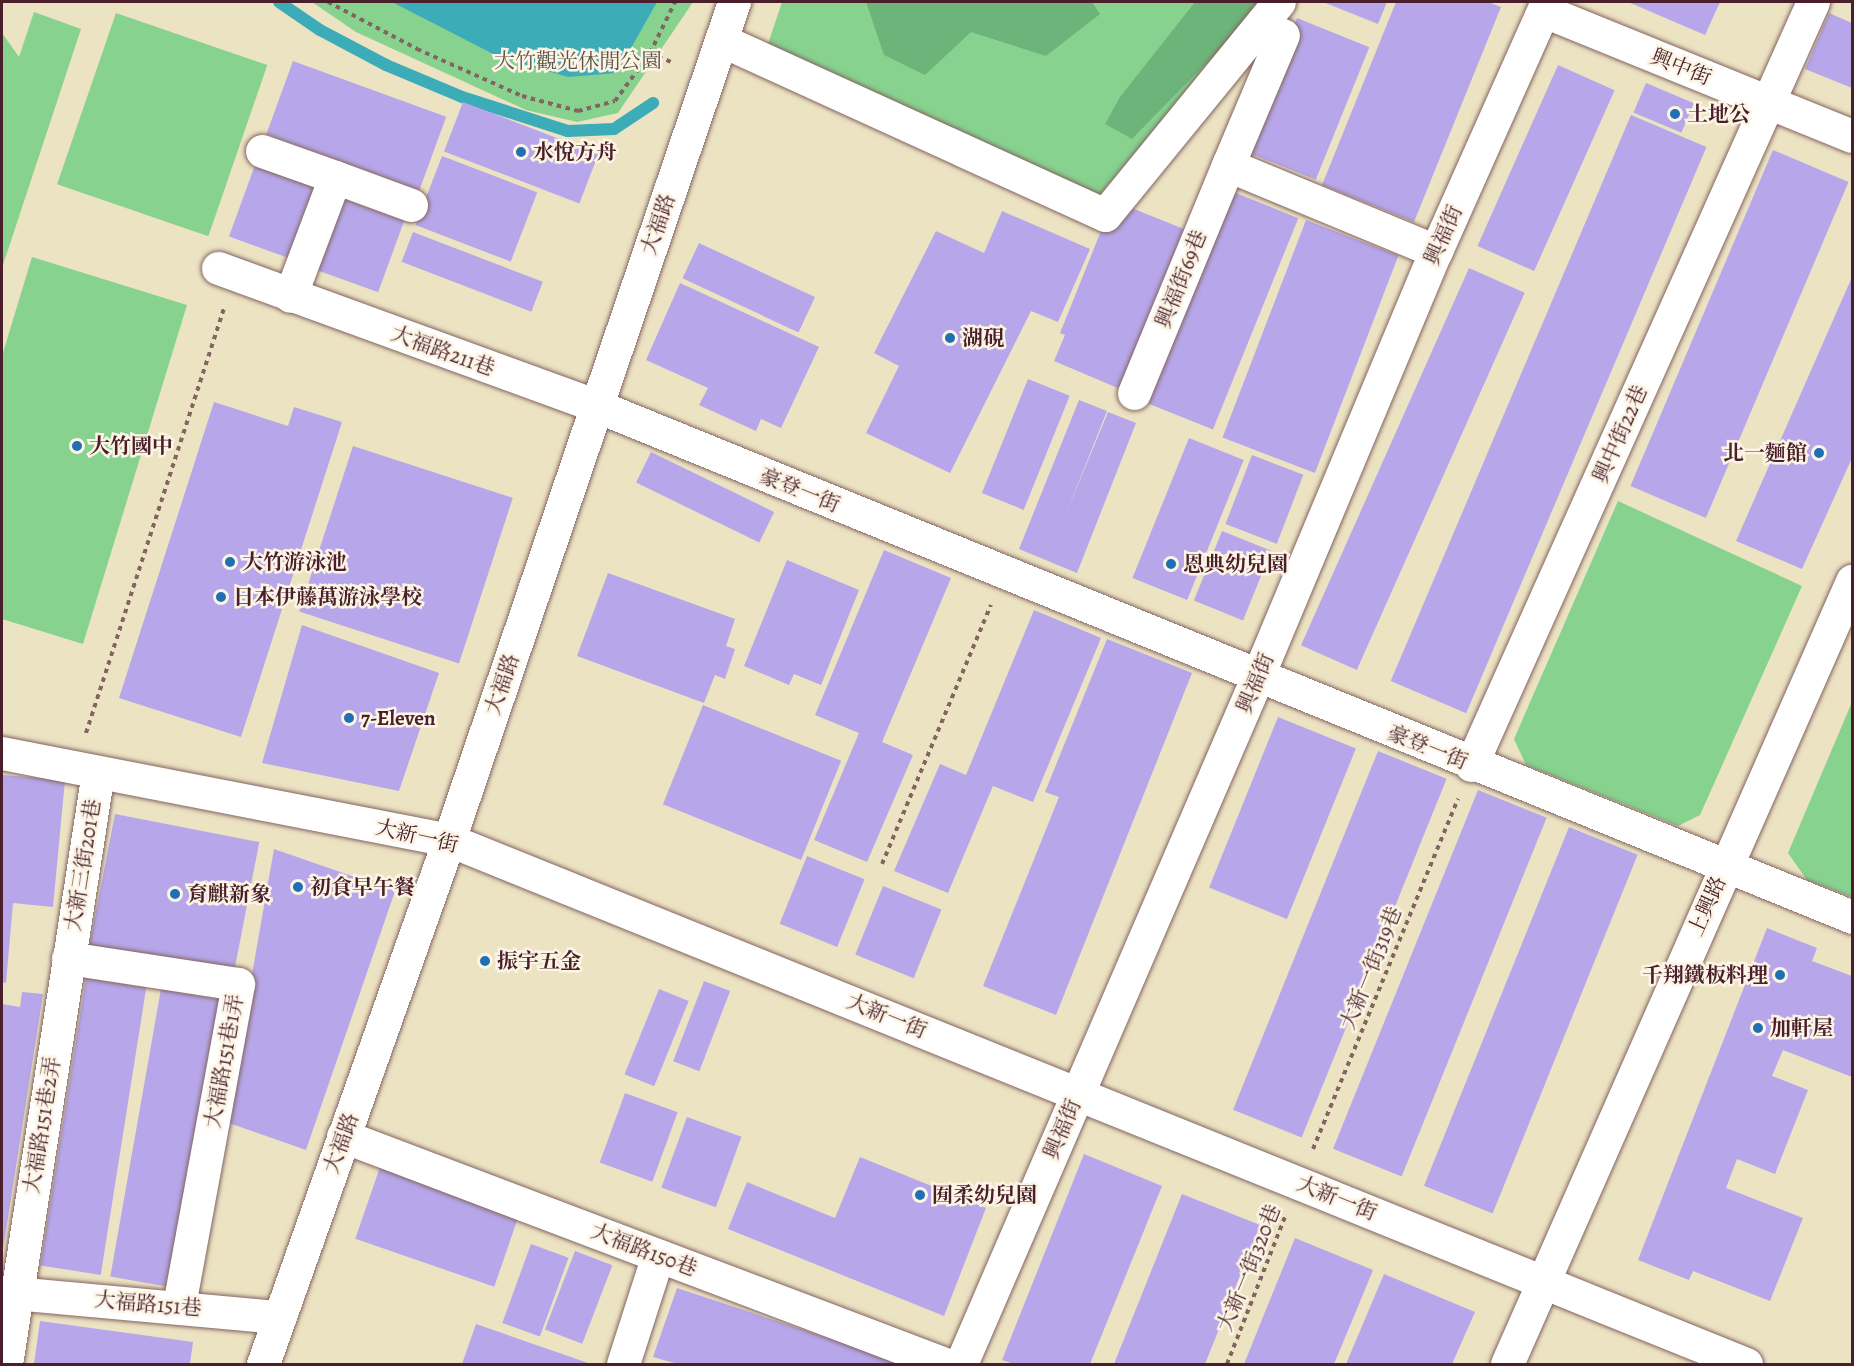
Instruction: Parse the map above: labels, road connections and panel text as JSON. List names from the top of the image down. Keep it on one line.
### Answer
{"streets":{"street":["興中街","大福路","興福街","興福街69巷","大福路211巷","興中街22巷","豪登一街","大新一街","大新三街201巷","上興路","大福路151巷1弄","大福路151巷2弄","大福路150巷","大福路151巷"],"path":["大新一街319巷","大新一街320巷"]},"crossings":[["興中街","興福街"],["興中街","興中街22巷"],["大福路","大福路211巷"],["大福路","豪登一街"],["大福路","大新一街"],["大福路","大福路150巷"],["大福路","大福路151巷"],["興福街","豪登一街"],["興福街","大新一街"],["大福路211巷","豪登一街"],["興中街22巷","豪登一街"],["興中街22巷","大新一街319巷"],["豪登一街","上興路"],["豪登一街","大新一街319巷"],["大新一街","大新三街201巷"],["大新一街","上興路"],["大新一街","大新一街319巷"],["大新一街","大新一街320巷"],["大新三街201巷","大福路151巷1弄"],["大新三街201巷","大福路151巷2弄"],["大新一街319巷","大新一街320巷"],["大福路151巷1弄","大福路151巷2弄"],["大福路151巷1弄","大福路151巷"],["大福路151巷2弄","大福路151巷"]],"parks":["大竹觀光休閒公園"],"places":["土地公","水悅方舟","湖硯","大竹國中","北一麵館","大竹游泳池","恩典幼兒園","日本伊藤萬游泳學校","7-Eleven","初食早午餐","育麒新象","振宇五金","千翔鐵板料理","加軒屋","囿柔幼兒園"]}
